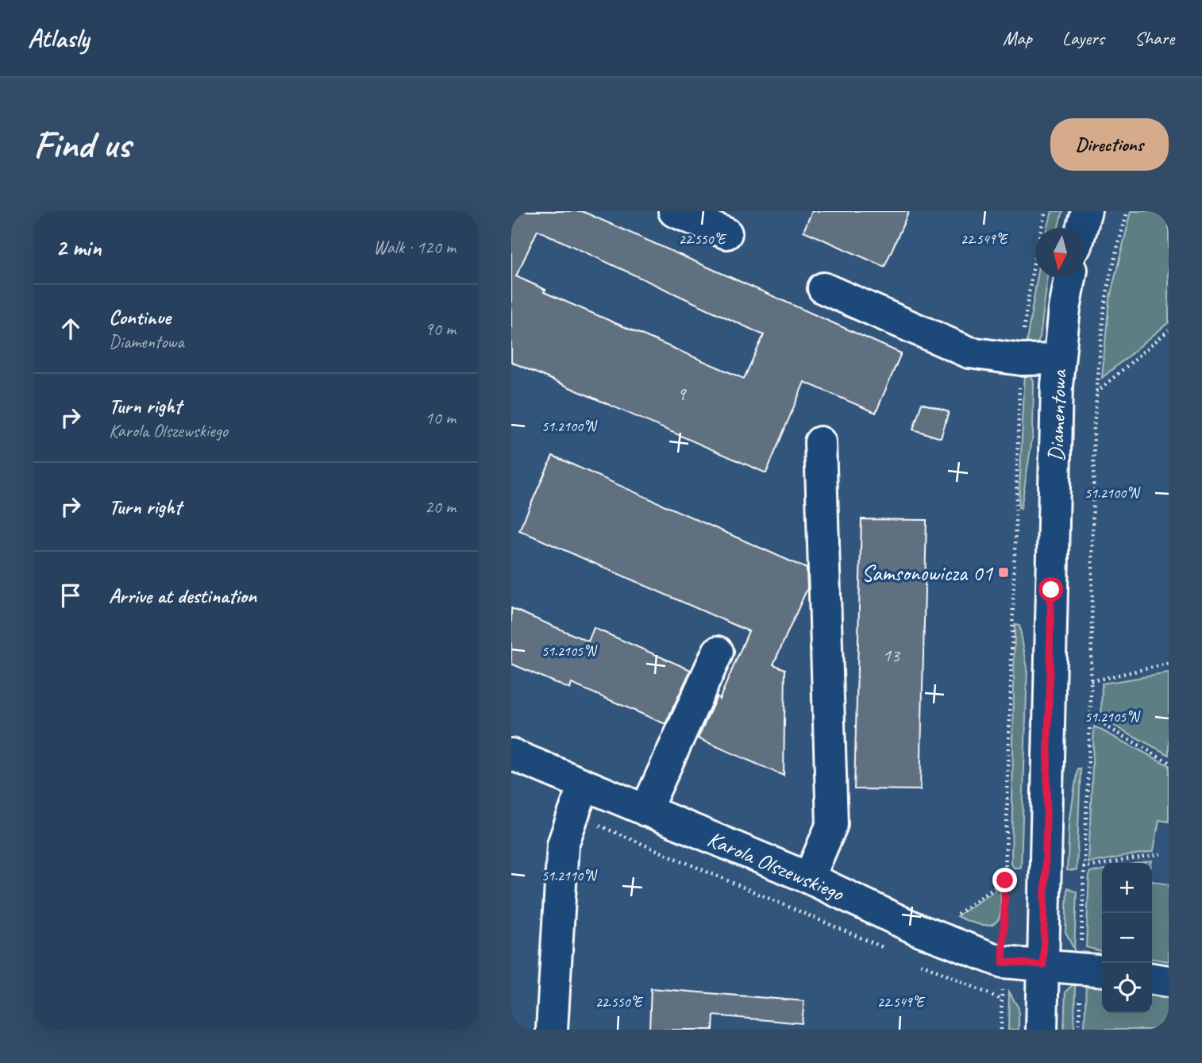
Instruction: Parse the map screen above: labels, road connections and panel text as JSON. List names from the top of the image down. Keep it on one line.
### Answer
{"streets":{"street":["Diamentowa","Karola Olszewskiego"]},"crossings":[["Diamentowa","Karola Olszewskiego"]],"places":{"transit":["Samsonowicza 01"]},"house_numbers":["9","13"],"north":"bottom","page":{"header":"Atlasly","nav":["Map","Layers","Share"],"buttons":"Directions","title":"Find us","heading":["2 min","Walk · 120 m"],"list":[["Continue","Diamentowa","90 m"],["Turn right","Karola Olszewskiego","10 m"],["Turn right","20 m"],"Arrive at destination"],"map_buttons":["+","−"]},"coordinates":["22.550°E","22.549°E","51.2100°N","51.2105°N","51.2110°N"]}
